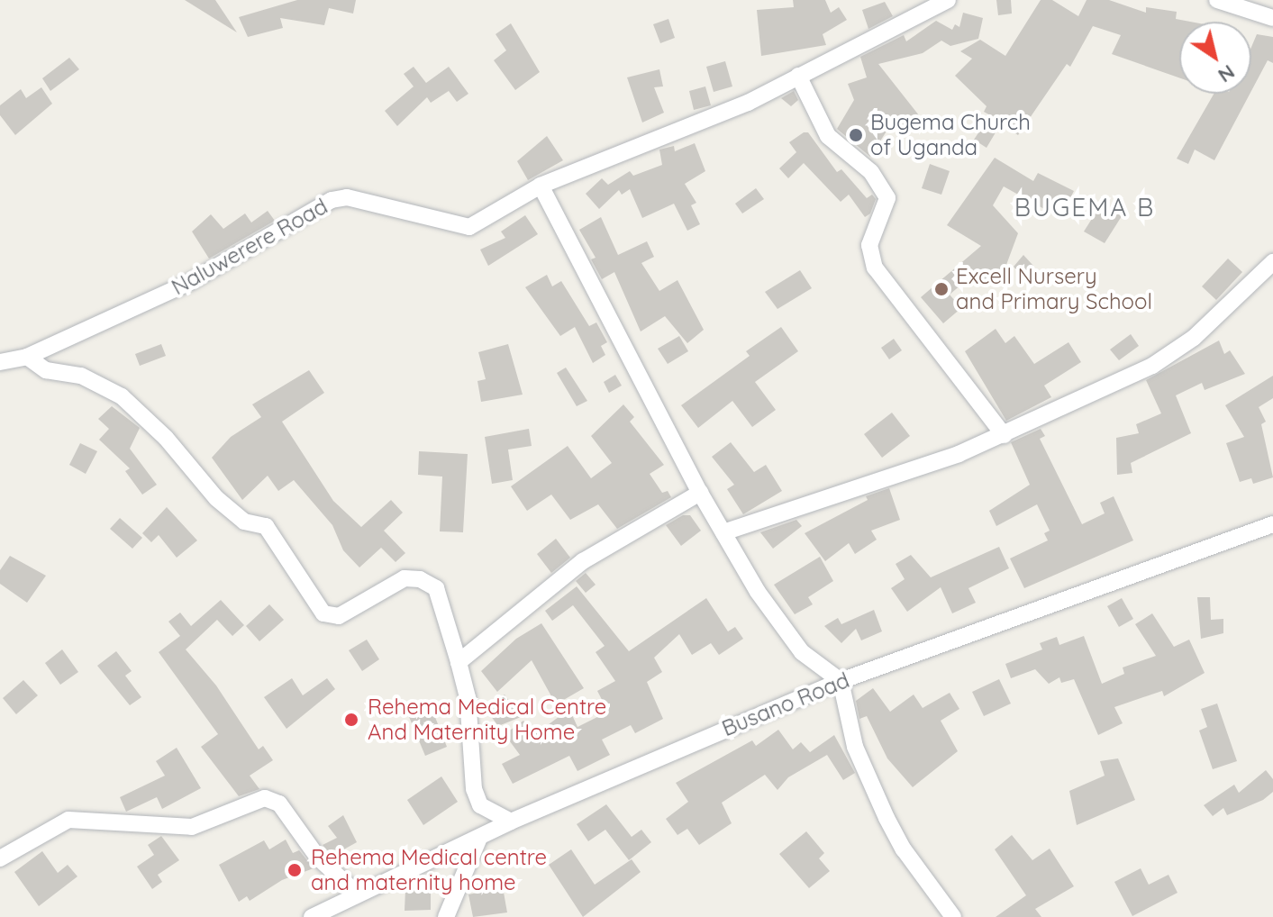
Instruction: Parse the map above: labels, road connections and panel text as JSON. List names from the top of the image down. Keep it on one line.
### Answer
{"streets":{"street":["Naluwerere Road","Busano Road"]},"districts":["BUGEMA B"],"places":["Bugema Church of Uganda","Excell Nursery and Primary School","Rehema Medical Centre And Maternity Home","Rehema Medical centre and maternity home"],"north":"bottom right"}
